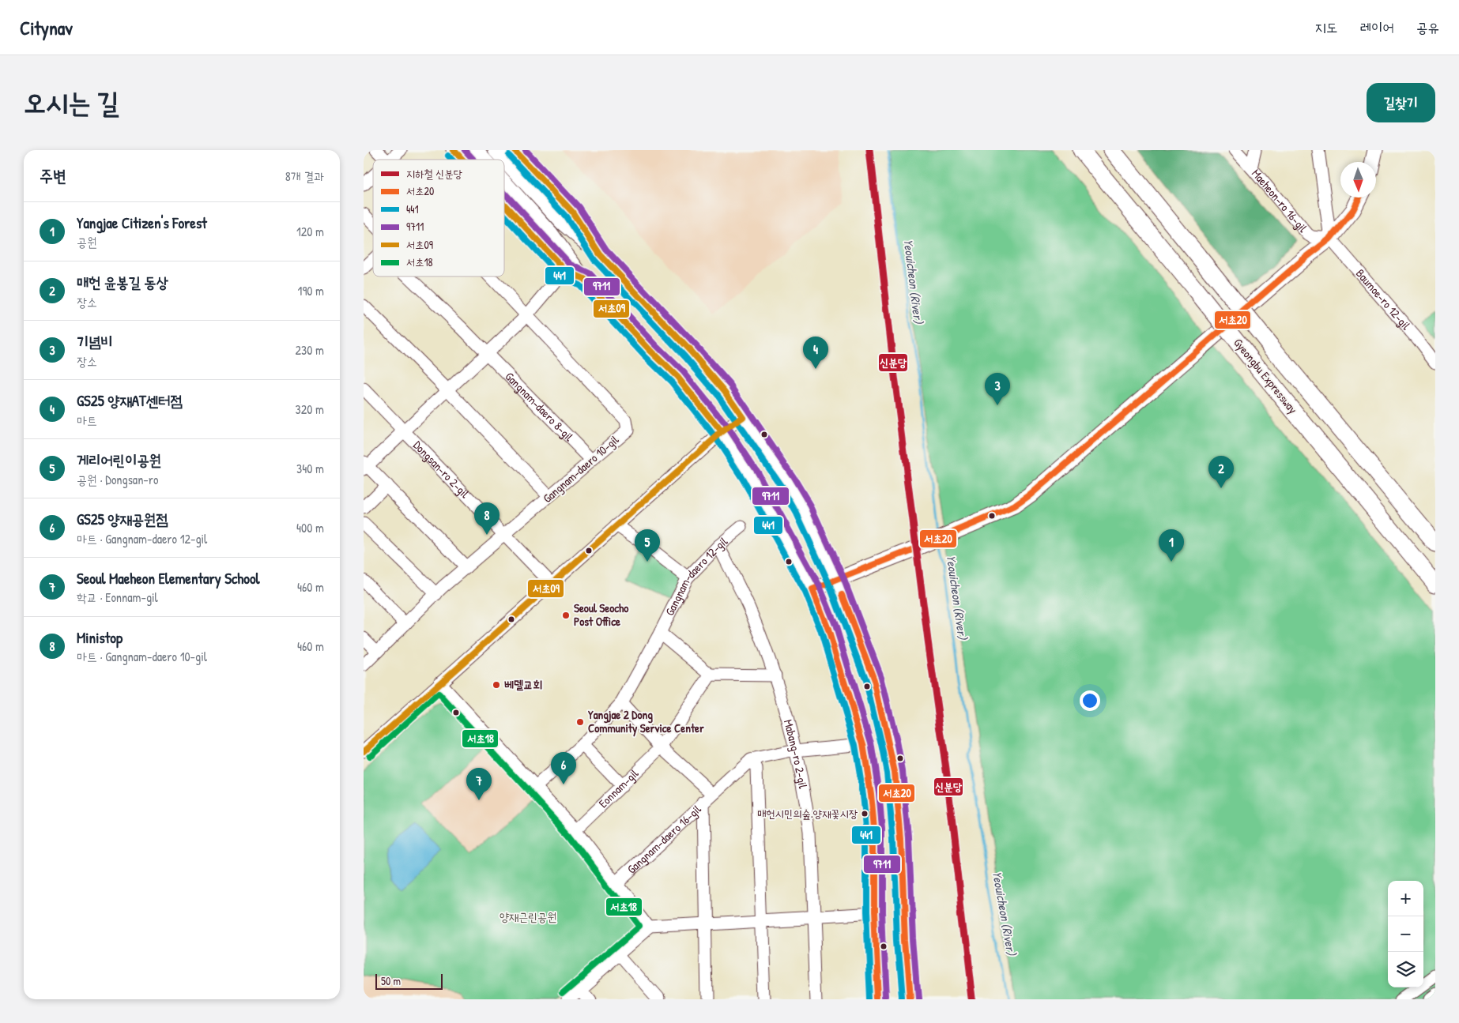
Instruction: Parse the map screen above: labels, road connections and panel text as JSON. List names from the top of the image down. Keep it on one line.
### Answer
{"streets":{"highway":["Gyeongbu Expressway"],"street":["Maeheon-ro 16-gil","Baumoe-ro 12-gil","Gangnam-daero 8-gil","Dongsan-ro 2-gil","Gangnam-daero 10-gil","Gangnam-daero 12-gil","Mabang-ro 2-gil","Eonnam-gil","Gangnam-daero 16-gil"]},"crossings":[["Maeheon-ro 16-gil","Baumoe-ro 12-gil"],["Gangnam-daero 8-gil","Gangnam-daero 10-gil"],["Dongsan-ro 2-gil","Gangnam-daero 10-gil"],["Gangnam-daero 12-gil","Mabang-ro 2-gil"],["Gangnam-daero 12-gil","Gangnam-daero 16-gil"],["Mabang-ro 2-gil","Gangnam-daero 16-gil"],["Eonnam-gil","Gangnam-daero 16-gil"]],"water":["Yeouicheon (River)"],"parks":["양재근린공원"],"places":["Seoul Seocho Post Office","베델교회","Yangjae 2 Dong Community Service Center","매헌시민의숲.양재꽃시장"],"lines":["metro line 신분당","transit line 9711","transit line 서초09","transit line 441","transit line 서초20","transit line 서초18"],"legend":["지하철 신분당","서초20","441","9711","서초09","서초18"],"scale_bar":"50 m","north":"bottom","page":{"header":"Citynav","nav":["지도","레이어","공유"],"buttons":"길찾기","title":"오시는 길","heading":["주변","8개 결과"],"list":[{"mark":"1","name":"Yangjae Citizen's Forest","note":"공원","value":"120 m"},{"mark":"2","name":"매헌 윤봉길 동상","note":"장소","value":"190 m"},{"mark":"3","name":"기념비","note":"장소","value":"230 m"},{"mark":"4","name":"GS25 양재AT센터점","note":"마트","value":"320 m"},{"mark":"5","name":"게리어린이공원","note":"공원 · Dongsan-ro","value":"340 m"},{"mark":"6","name":"GS25 양재공원점","note":"마트 · Gangnam-daero 12-gil","value":"400 m"},{"mark":"7","name":"Seoul Maeheon Elementary School","note":"학교 · Eonnam-gil","value":"460 m"},{"mark":"8","name":"Ministop","note":"마트 · Gangnam-daero 10-gil","value":"460 m"}],"pins":["4","3","2","8","1","5","6","7"],"map_buttons":["+","−"],"scale":"50 m"}}
